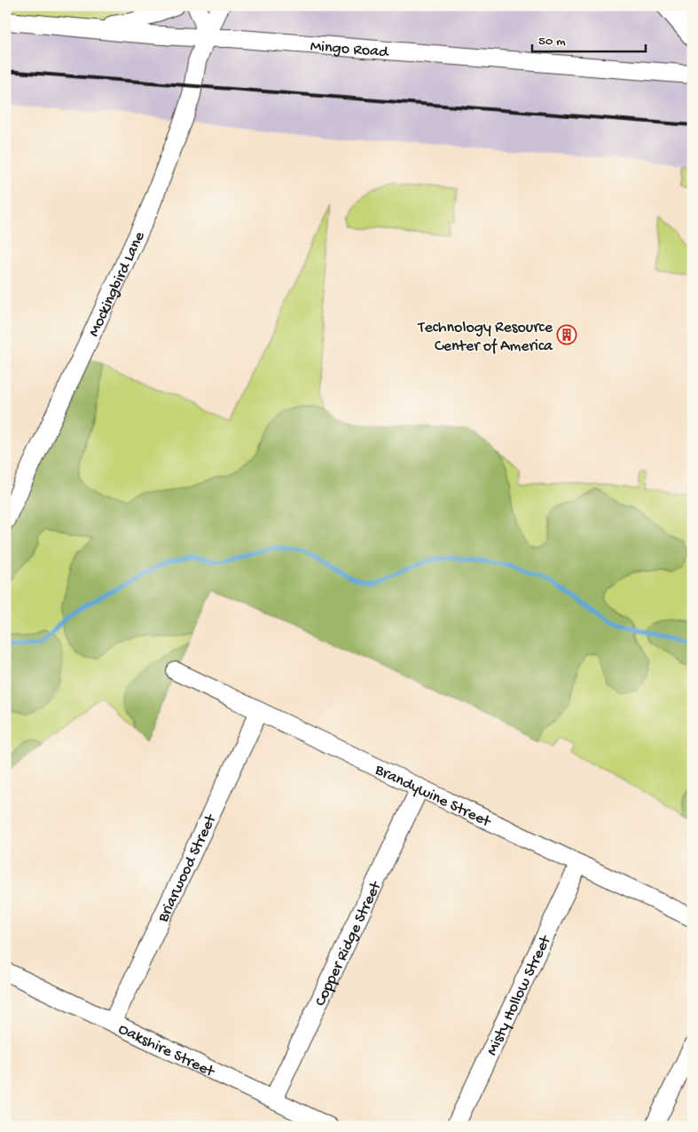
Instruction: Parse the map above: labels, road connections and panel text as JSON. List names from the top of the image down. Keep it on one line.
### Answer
{"streets":{"street":["Mingo Road","Mockingbird Lane","Brandywine Street","Briarwood Street","Copper Ridge Street","Misty Hollow Street","Oakshire Street"]},"crossings":[["Mingo Road","Mockingbird Lane"],["Brandywine Street","Briarwood Street"],["Brandywine Street","Copper Ridge Street"],["Brandywine Street","Misty Hollow Street"],["Briarwood Street","Oakshire Street"],["Copper Ridge Street","Oakshire Street"]],"places":{"building":["Technology Resource Center of America"]},"scale_bar":"50 m"}
